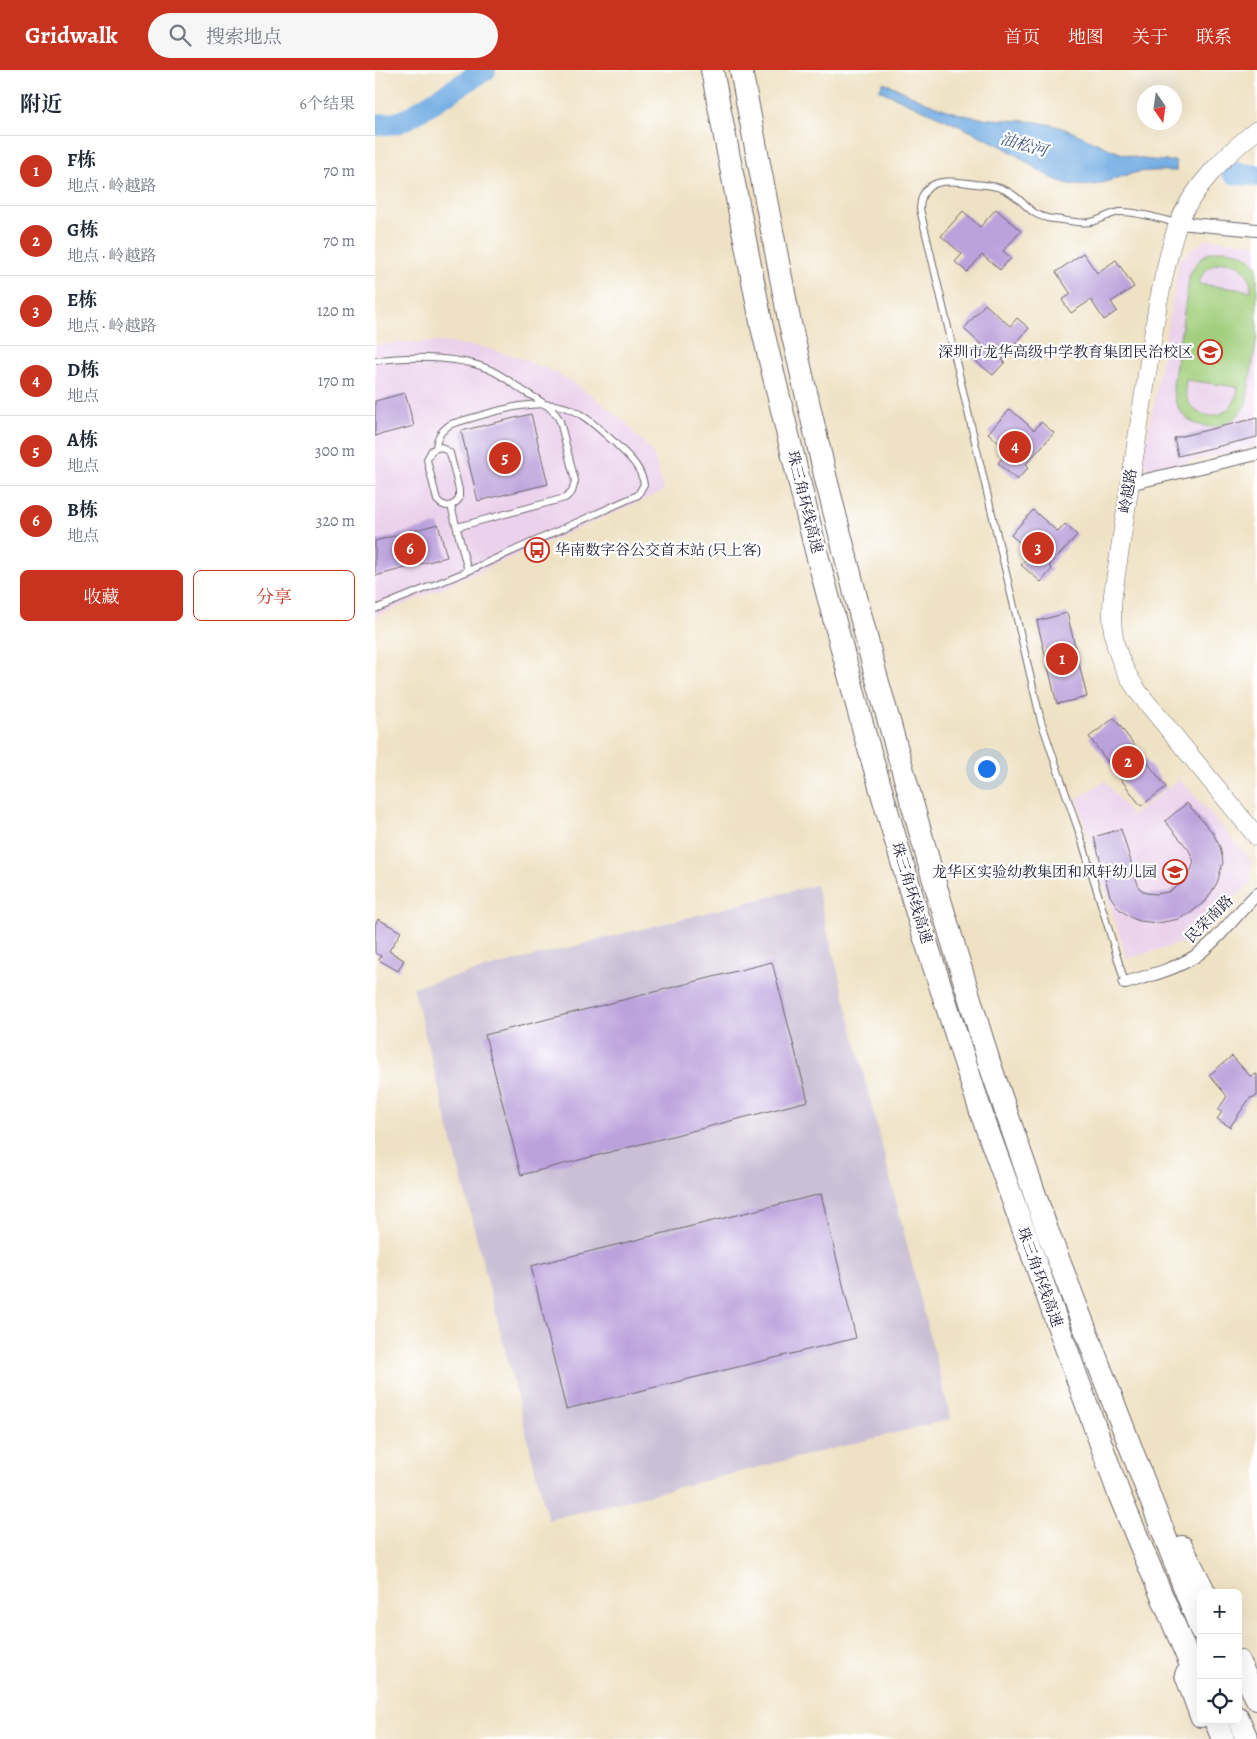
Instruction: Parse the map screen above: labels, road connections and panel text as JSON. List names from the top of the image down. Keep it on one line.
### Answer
{"streets":{"highway":["珠三角环线高速"],"street":["岭越路","民荣南路"]},"water":["油松河"],"places":{"school or university":["深圳市龙华高级中学教育集团民治校区","龙华区实验幼教集团和风轩幼儿园"],"bus stop":["华南数字谷公交首末站 (只上客)"]},"north":"bottom","page":{"header":"Gridwalk","search":"搜索地点","nav":["首页","地图","关于","联系"],"heading":["附近","6个结果"],"list":[{"mark":"1","name":"F栋","note":"地点 · 岭越路","value":"70 m"},{"mark":"2","name":"G栋","note":"地点 · 岭越路","value":"70 m"},{"mark":"3","name":"E栋","note":"地点 · 岭越路","value":"120 m"},{"mark":"4","name":"D栋","note":"地点","value":"170 m"},{"mark":"5","name":"A栋","note":"地点","value":"300 m"},{"mark":"6","name":"B栋","note":"地点","value":"320 m"}],"pins":["4","5","3","6","1","2"],"buttons":["收藏","分享"],"map_buttons":["+","−"]}}
